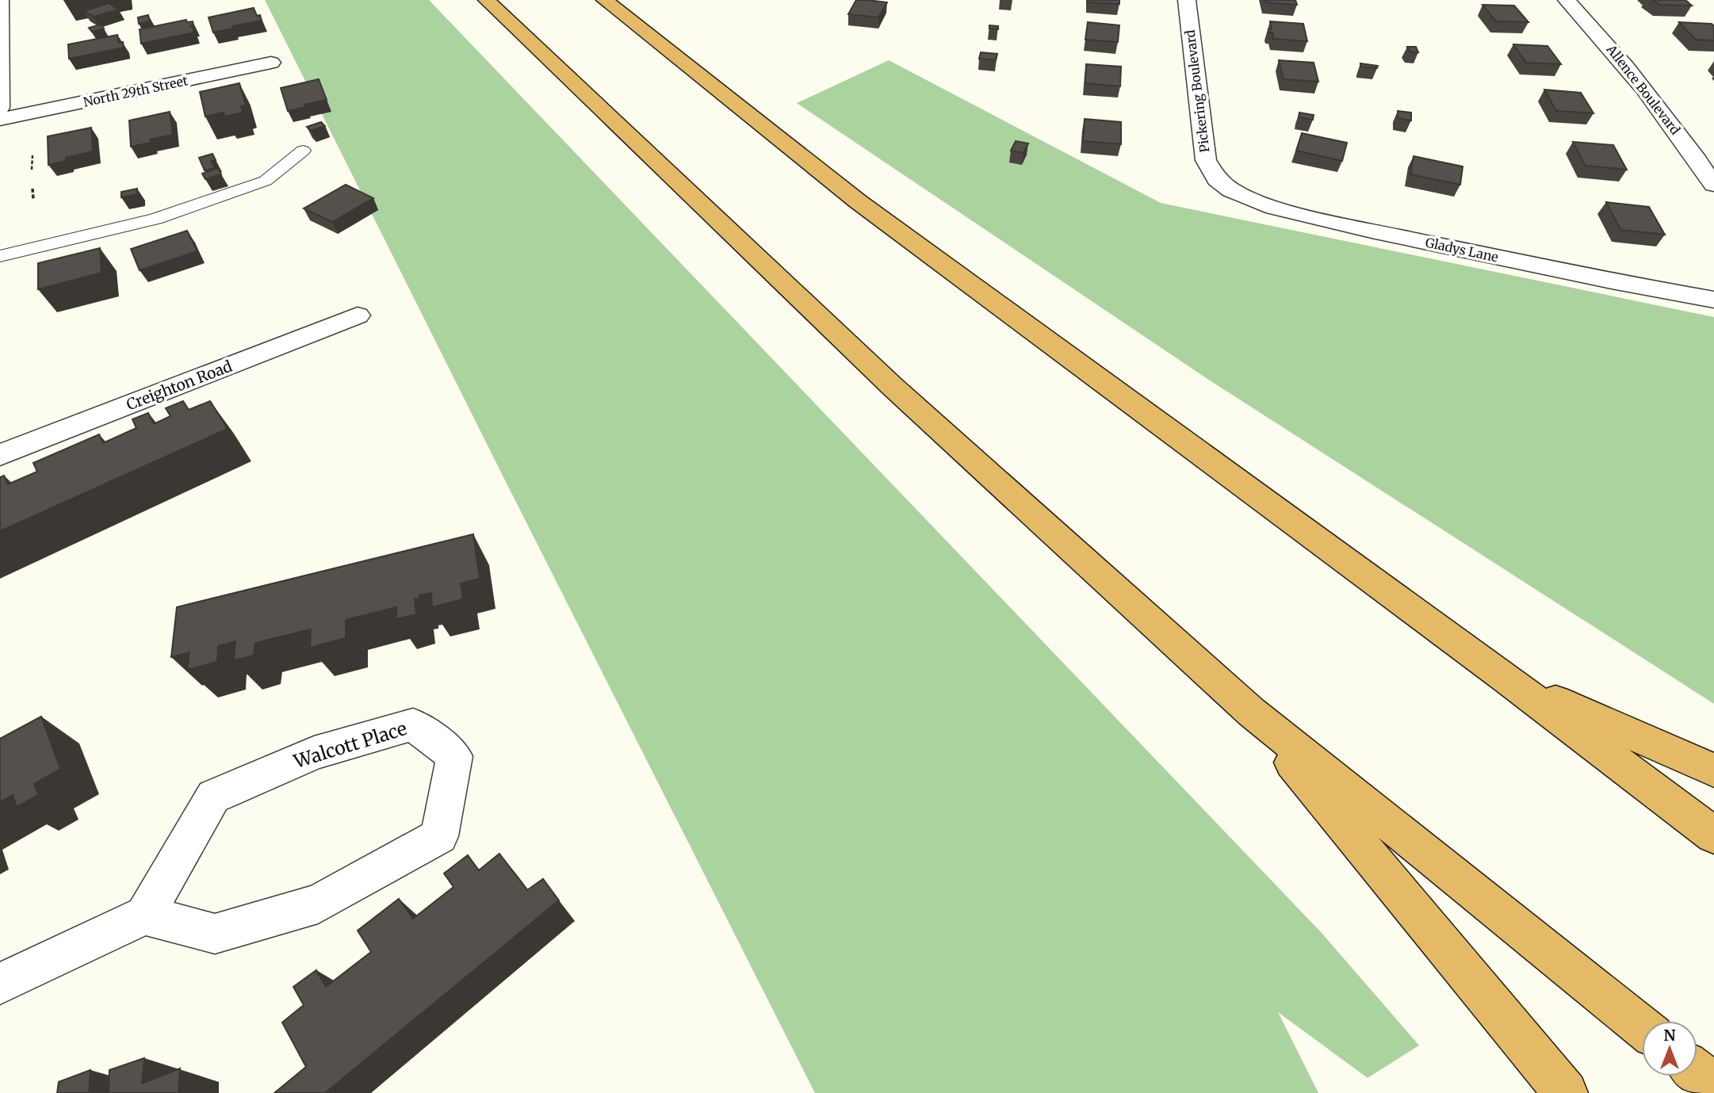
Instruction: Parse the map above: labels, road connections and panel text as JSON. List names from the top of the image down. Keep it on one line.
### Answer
{"streets":{"street":["Allence Boulevard","North 29th Street","Pickering Boulevard","Gladys Lane","Creighton Road","Walcott Place"]},"crossings":[["Pickering Boulevard","Gladys Lane"]],"north":"top"}
